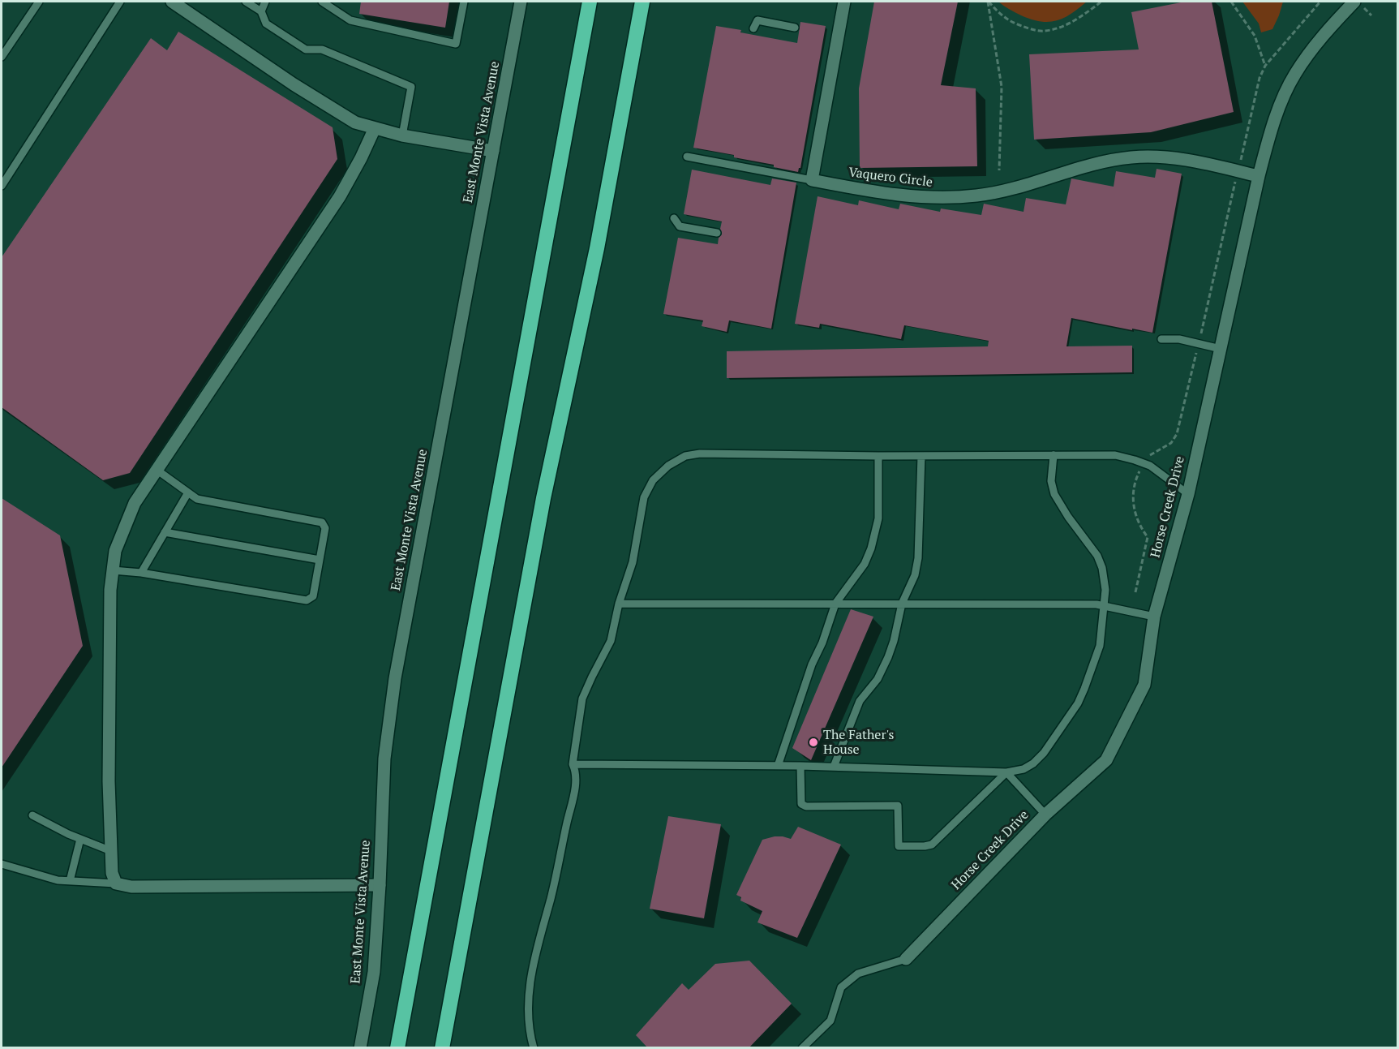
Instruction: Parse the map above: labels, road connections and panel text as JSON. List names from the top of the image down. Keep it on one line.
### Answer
{"streets":{"street":["East Monte Vista Avenue","Vaquero Circle","Horse Creek Drive"]},"crossings":[["Vaquero Circle","Horse Creek Drive"]],"places":["The Father's House"]}
